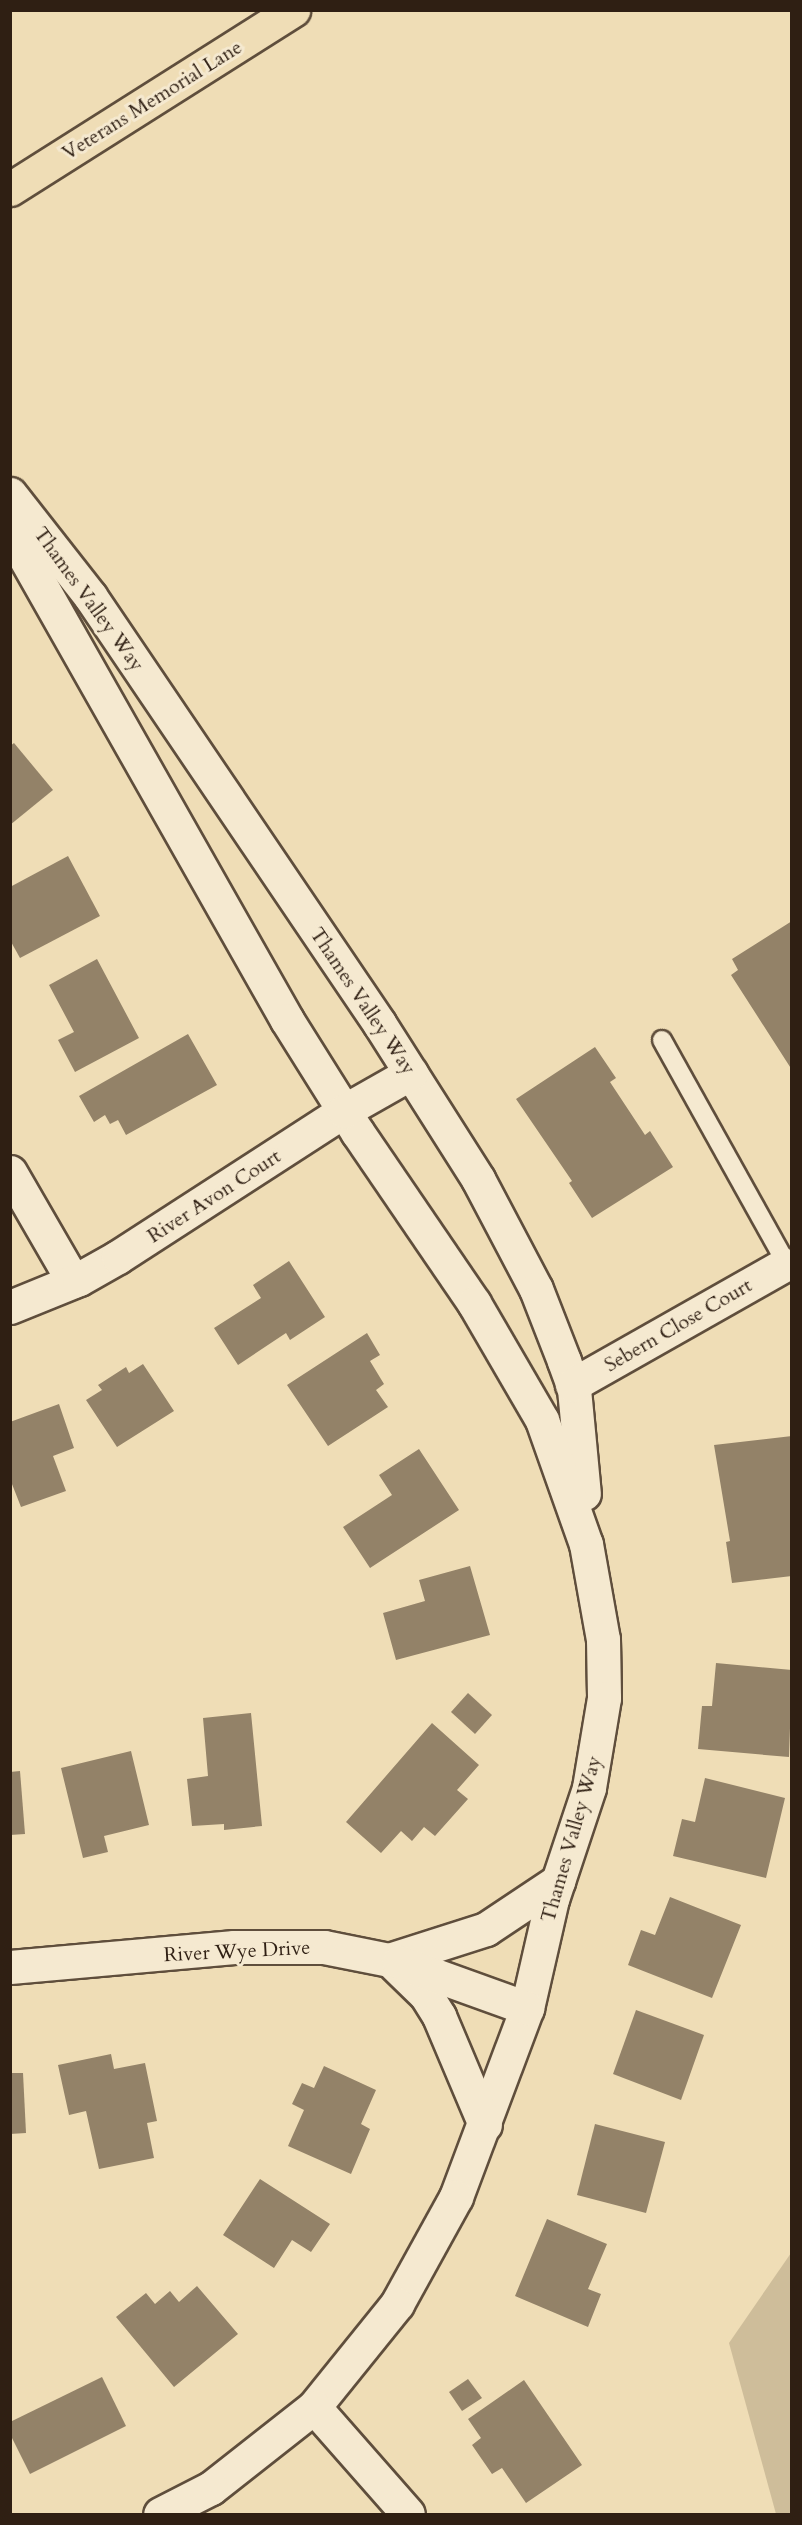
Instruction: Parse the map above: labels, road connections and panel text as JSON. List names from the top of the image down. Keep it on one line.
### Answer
{"streets":{"main road":["Veterans Memorial Lane"],"street":["Thames Valley Way","River Avon Court","Sebern Close Court","River Wye Drive"]},"crossings":[["Thames Valley Way","River Avon Court"],["Thames Valley Way","Sebern Close Court"],["Thames Valley Way","River Wye Drive"]]}
